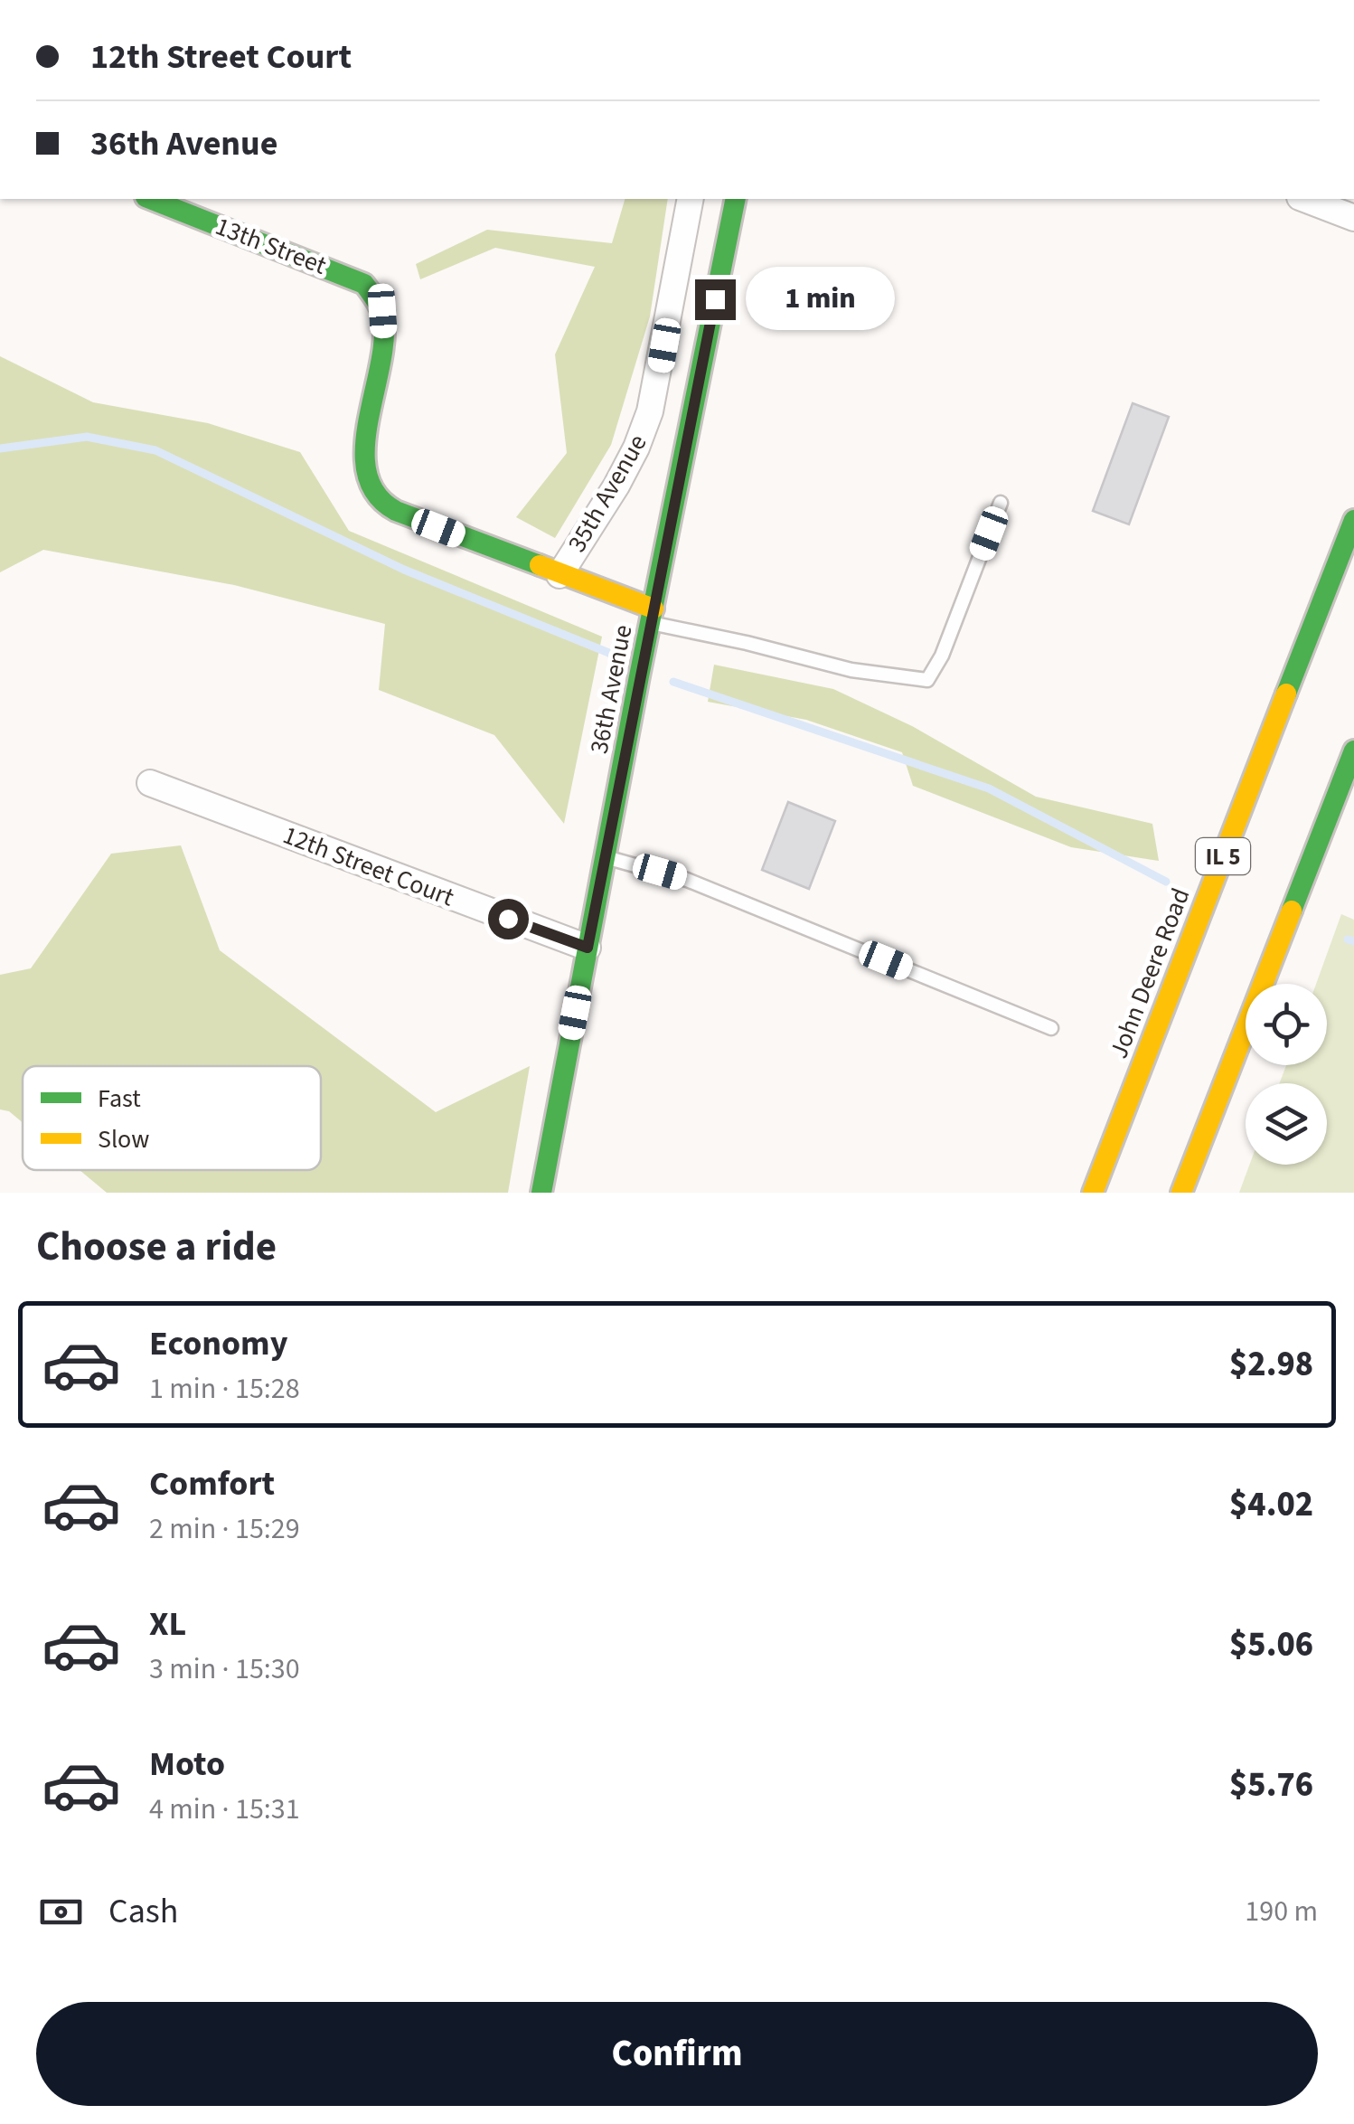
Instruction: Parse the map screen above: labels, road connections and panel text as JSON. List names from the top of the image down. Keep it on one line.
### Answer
{"streets":{"main road":["13th Street","36th Avenue","IL 5","John Deere Road"],"street":["35th Avenue","12th Street Court"]},"crossings":[["13th Street","35th Avenue"],["13th Street","36th Avenue"],["36th Avenue","12th Street Court"]],"legend":["Fast","Slow"],"page":{"banner":["12th Street Court","36th Avenue"],"bubble":"1 min","heading":"Choose a ride","list":[{"name":"Economy","note":"1 min · 15:28","value":"$2.98"},{"name":"Comfort","note":"2 min · 15:29","value":"$4.02"},{"name":"XL","note":"3 min · 15:30","value":"$5.06"},{"name":"Moto","note":"4 min · 15:31","value":"$5.76"}],"pay":["Cash","190 m"],"buttons":"Confirm"}}
